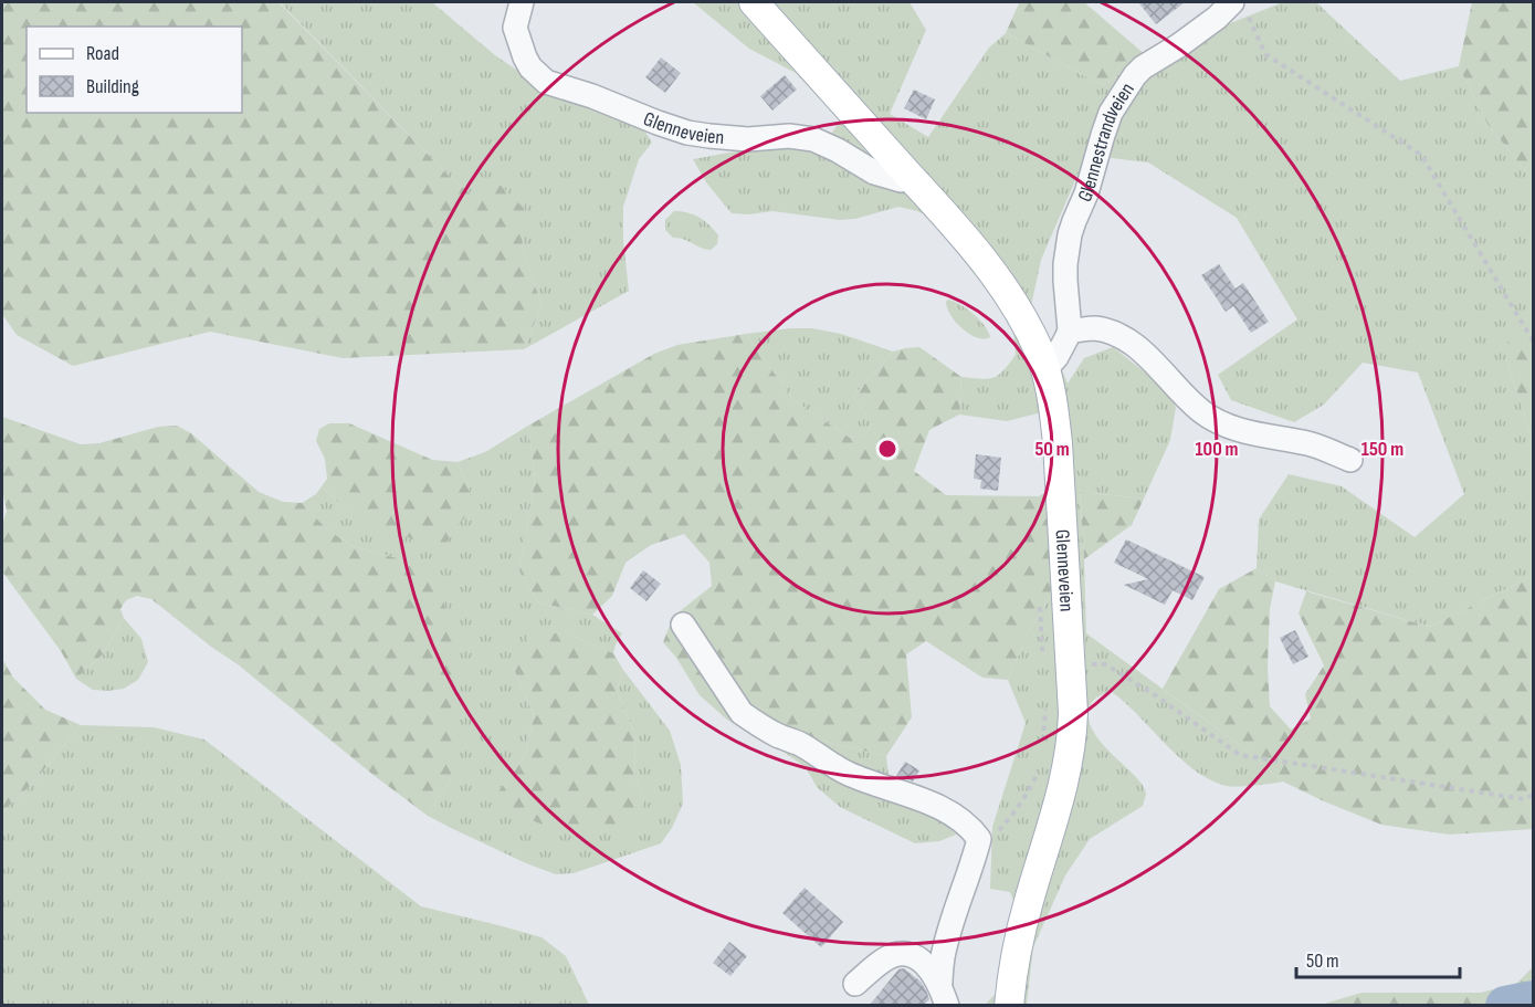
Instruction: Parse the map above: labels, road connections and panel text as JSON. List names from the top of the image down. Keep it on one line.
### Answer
{"streets":{"main road":["Glenneveien"],"street":["Glennestrandveien"]},"legend":["Road","Building"],"scale_bar":"50 m","rings":["50 m","100 m","150 m"]}
